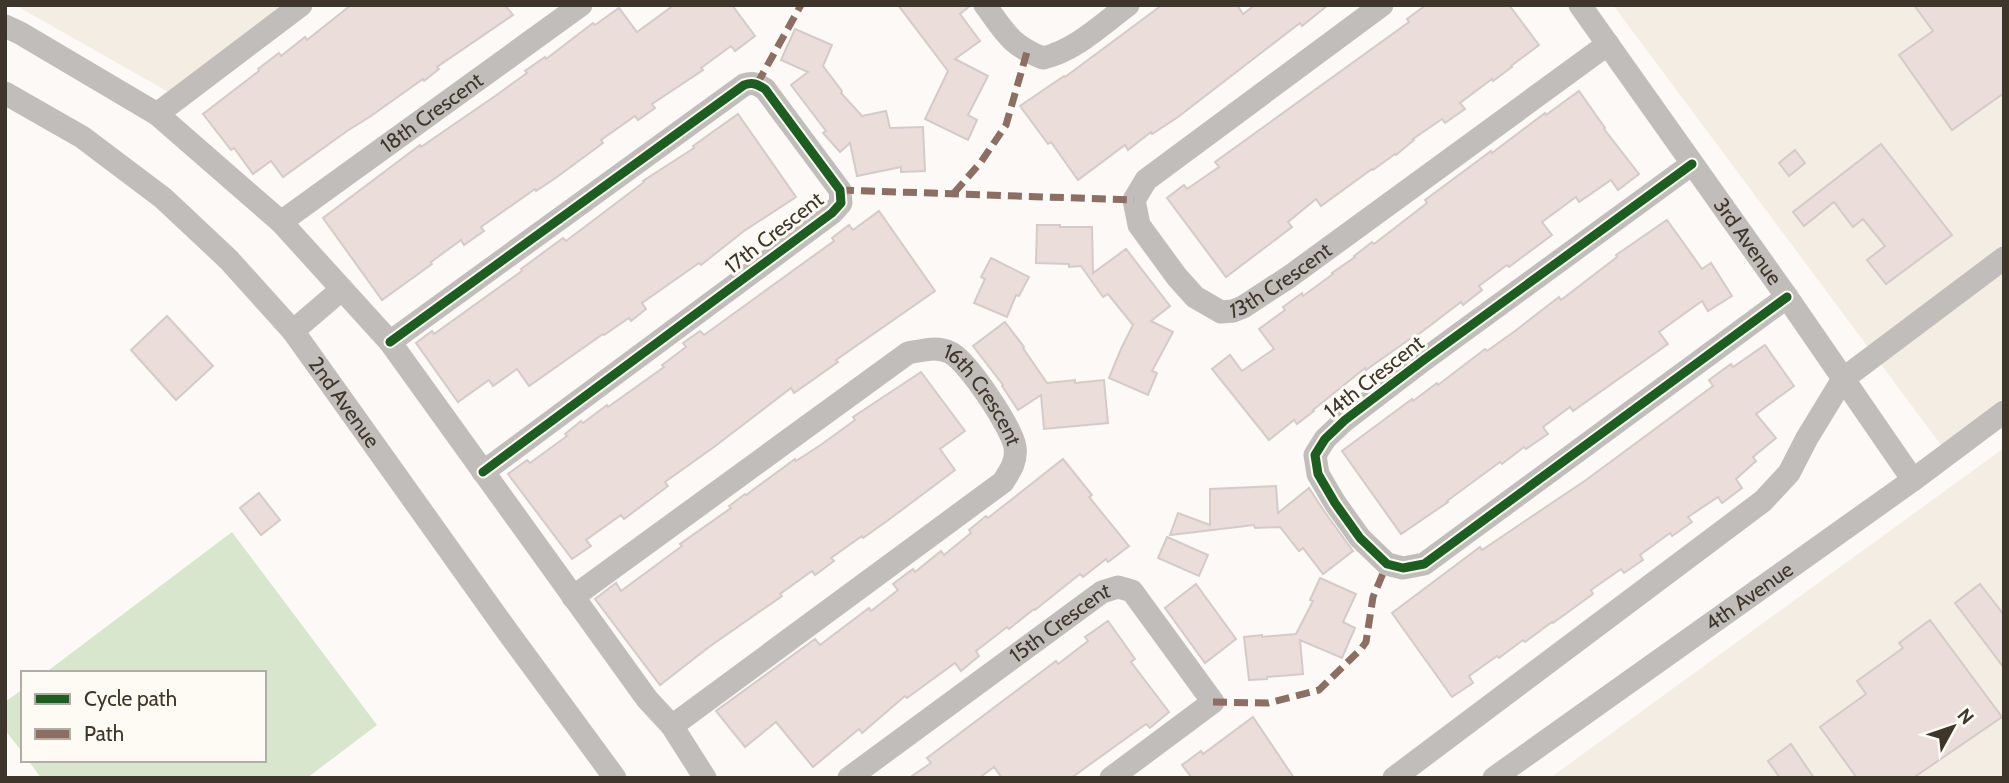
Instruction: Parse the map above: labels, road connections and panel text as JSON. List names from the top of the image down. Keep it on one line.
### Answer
{"streets":{"street":["18th Crescent","17th Crescent","3rd Avenue","13th Crescent","14th Crescent","16th Crescent","2nd Avenue","4th Avenue","15th Crescent"]},"crossings":[["3rd Avenue","13th Crescent"],["3rd Avenue","14th Crescent"],["3rd Avenue","4th Avenue"]],"legend":["Cycle path","Path"],"north":"top right"}
